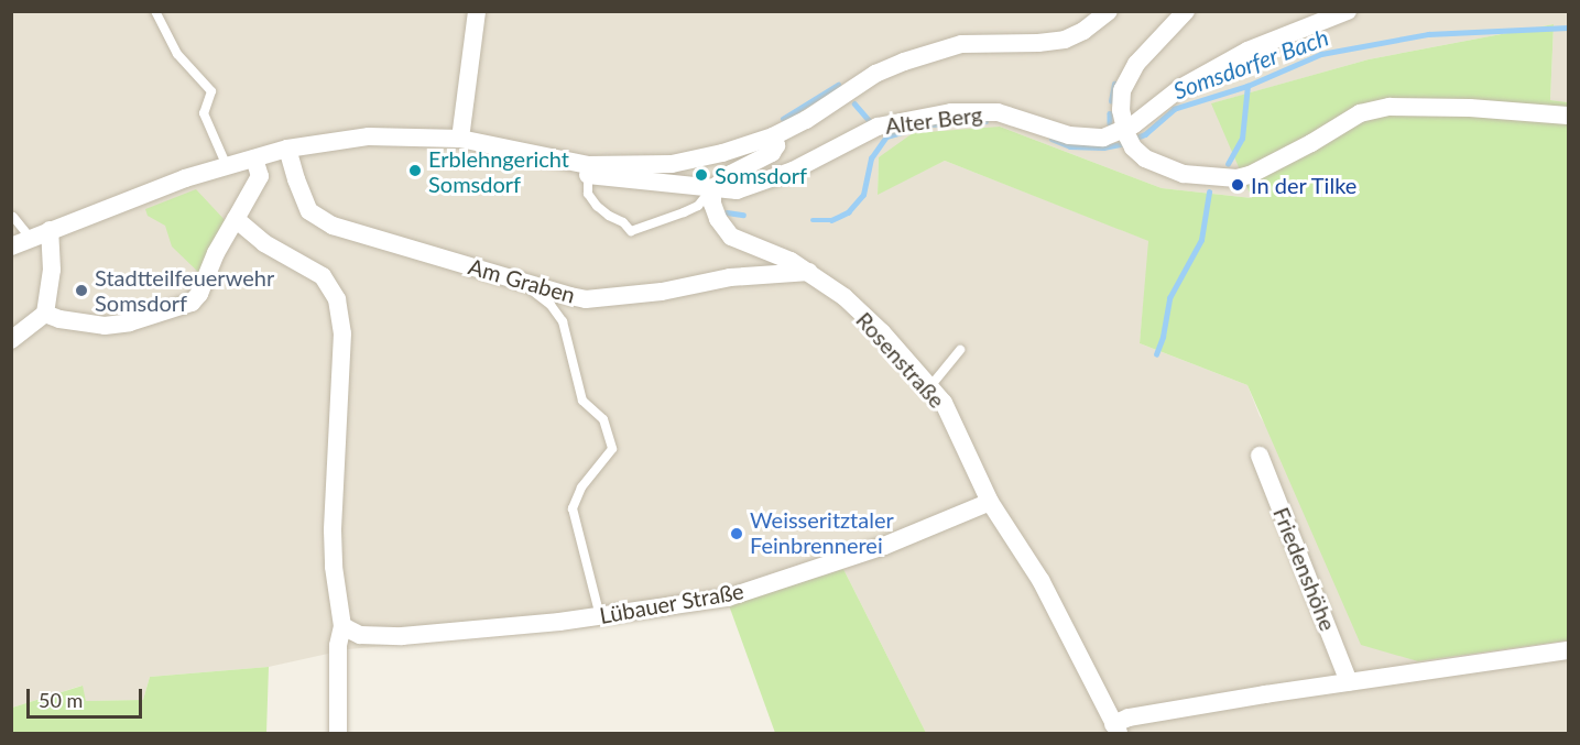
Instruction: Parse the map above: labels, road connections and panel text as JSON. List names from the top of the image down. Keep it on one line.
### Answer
{"streets":{"street":["Alter Berg","Am Graben","Rosenstraße","Friedenshöhe","Lübauer Straße"]},"crossings":[["Alter Berg","Rosenstraße"],["Am Graben","Rosenstraße"],["Rosenstraße","Lübauer Straße"]],"water":["Somsdorfer Bach"],"places":["Erblehngericht Somsdorf","Somsdorf","In der Tilke","Stadtteilfeuerwehr Somsdorf","Weisseritztaler Feinbrennerei"],"scale_bar":"50 m"}
